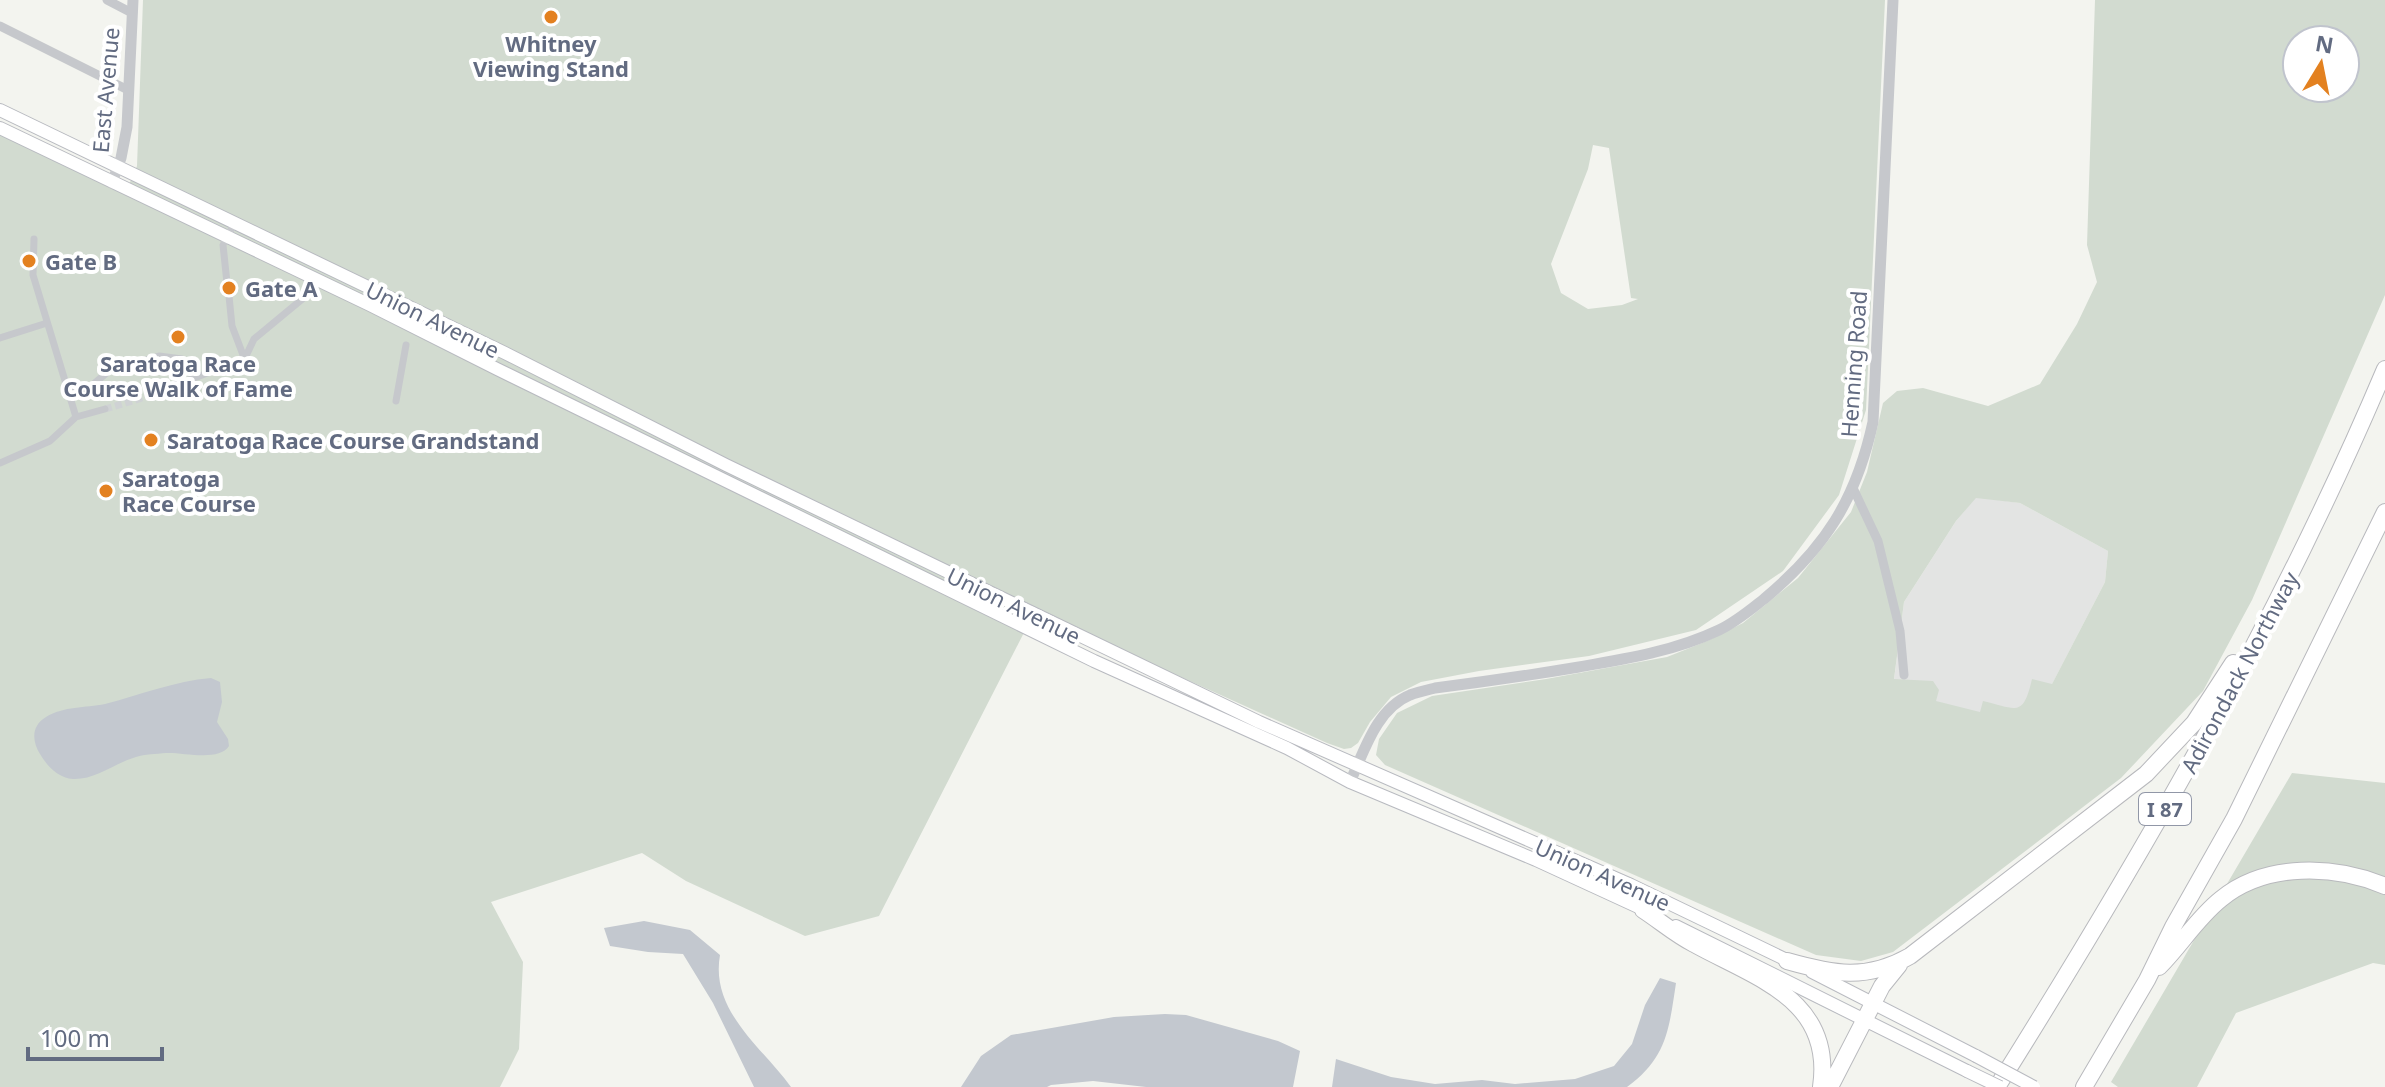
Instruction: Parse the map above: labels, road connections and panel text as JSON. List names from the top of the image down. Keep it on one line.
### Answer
{"streets":{"highway":["Adirondack Northway","I 87"],"main road":["Union Avenue"],"street":["East Avenue","Henning Road"]},"crossings":[["East Avenue","Union Avenue"],["Union Avenue","Henning Road"],["Union Avenue","Adirondack Northway"]],"places":["Whitney Viewing Stand","Gate B","Gate A","Saratoga Race Course Walk of Fame","Saratoga Race Course Grandstand","Saratoga Race Course"],"scale_bar":"100 m","north":"top"}
